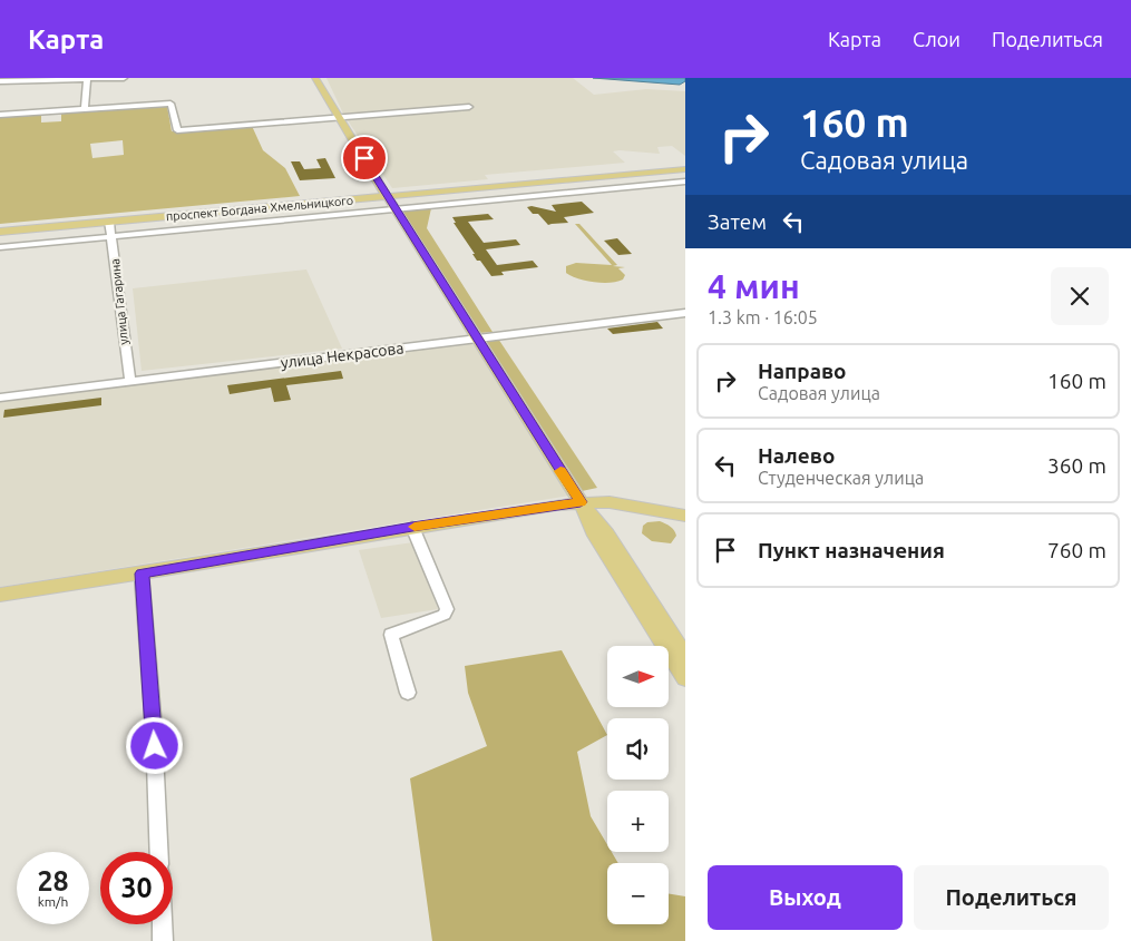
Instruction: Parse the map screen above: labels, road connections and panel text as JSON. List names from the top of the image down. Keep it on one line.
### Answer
{"streets":{"main road":["проспект Богдана Хмельницкого"],"street":["улица Гагарина","улица Некрасова"]},"crossings":[["проспект Богдана Хмельницкого","улица Гагарина"],["улица Гагарина","улица Некрасова"]],"north":"right","page":{"header":"Карта","nav":["Карта","Слои","Поделиться"],"turn":["160 m","Садовая улица"],"then":"Затем","heading":["4 мин","1.3 km · 16:05"],"list":[{"name":"Направо","note":"Садовая улица","value":"160 m"},{"name":"Налево","note":"Студенческая улица","value":"360 m"},{"name":"Пункт назначения","value":"760 m"}],"map_buttons":["+","−"],"speed":"28 km/h","limit":"30","buttons":["Выход","Поделиться"]}}
